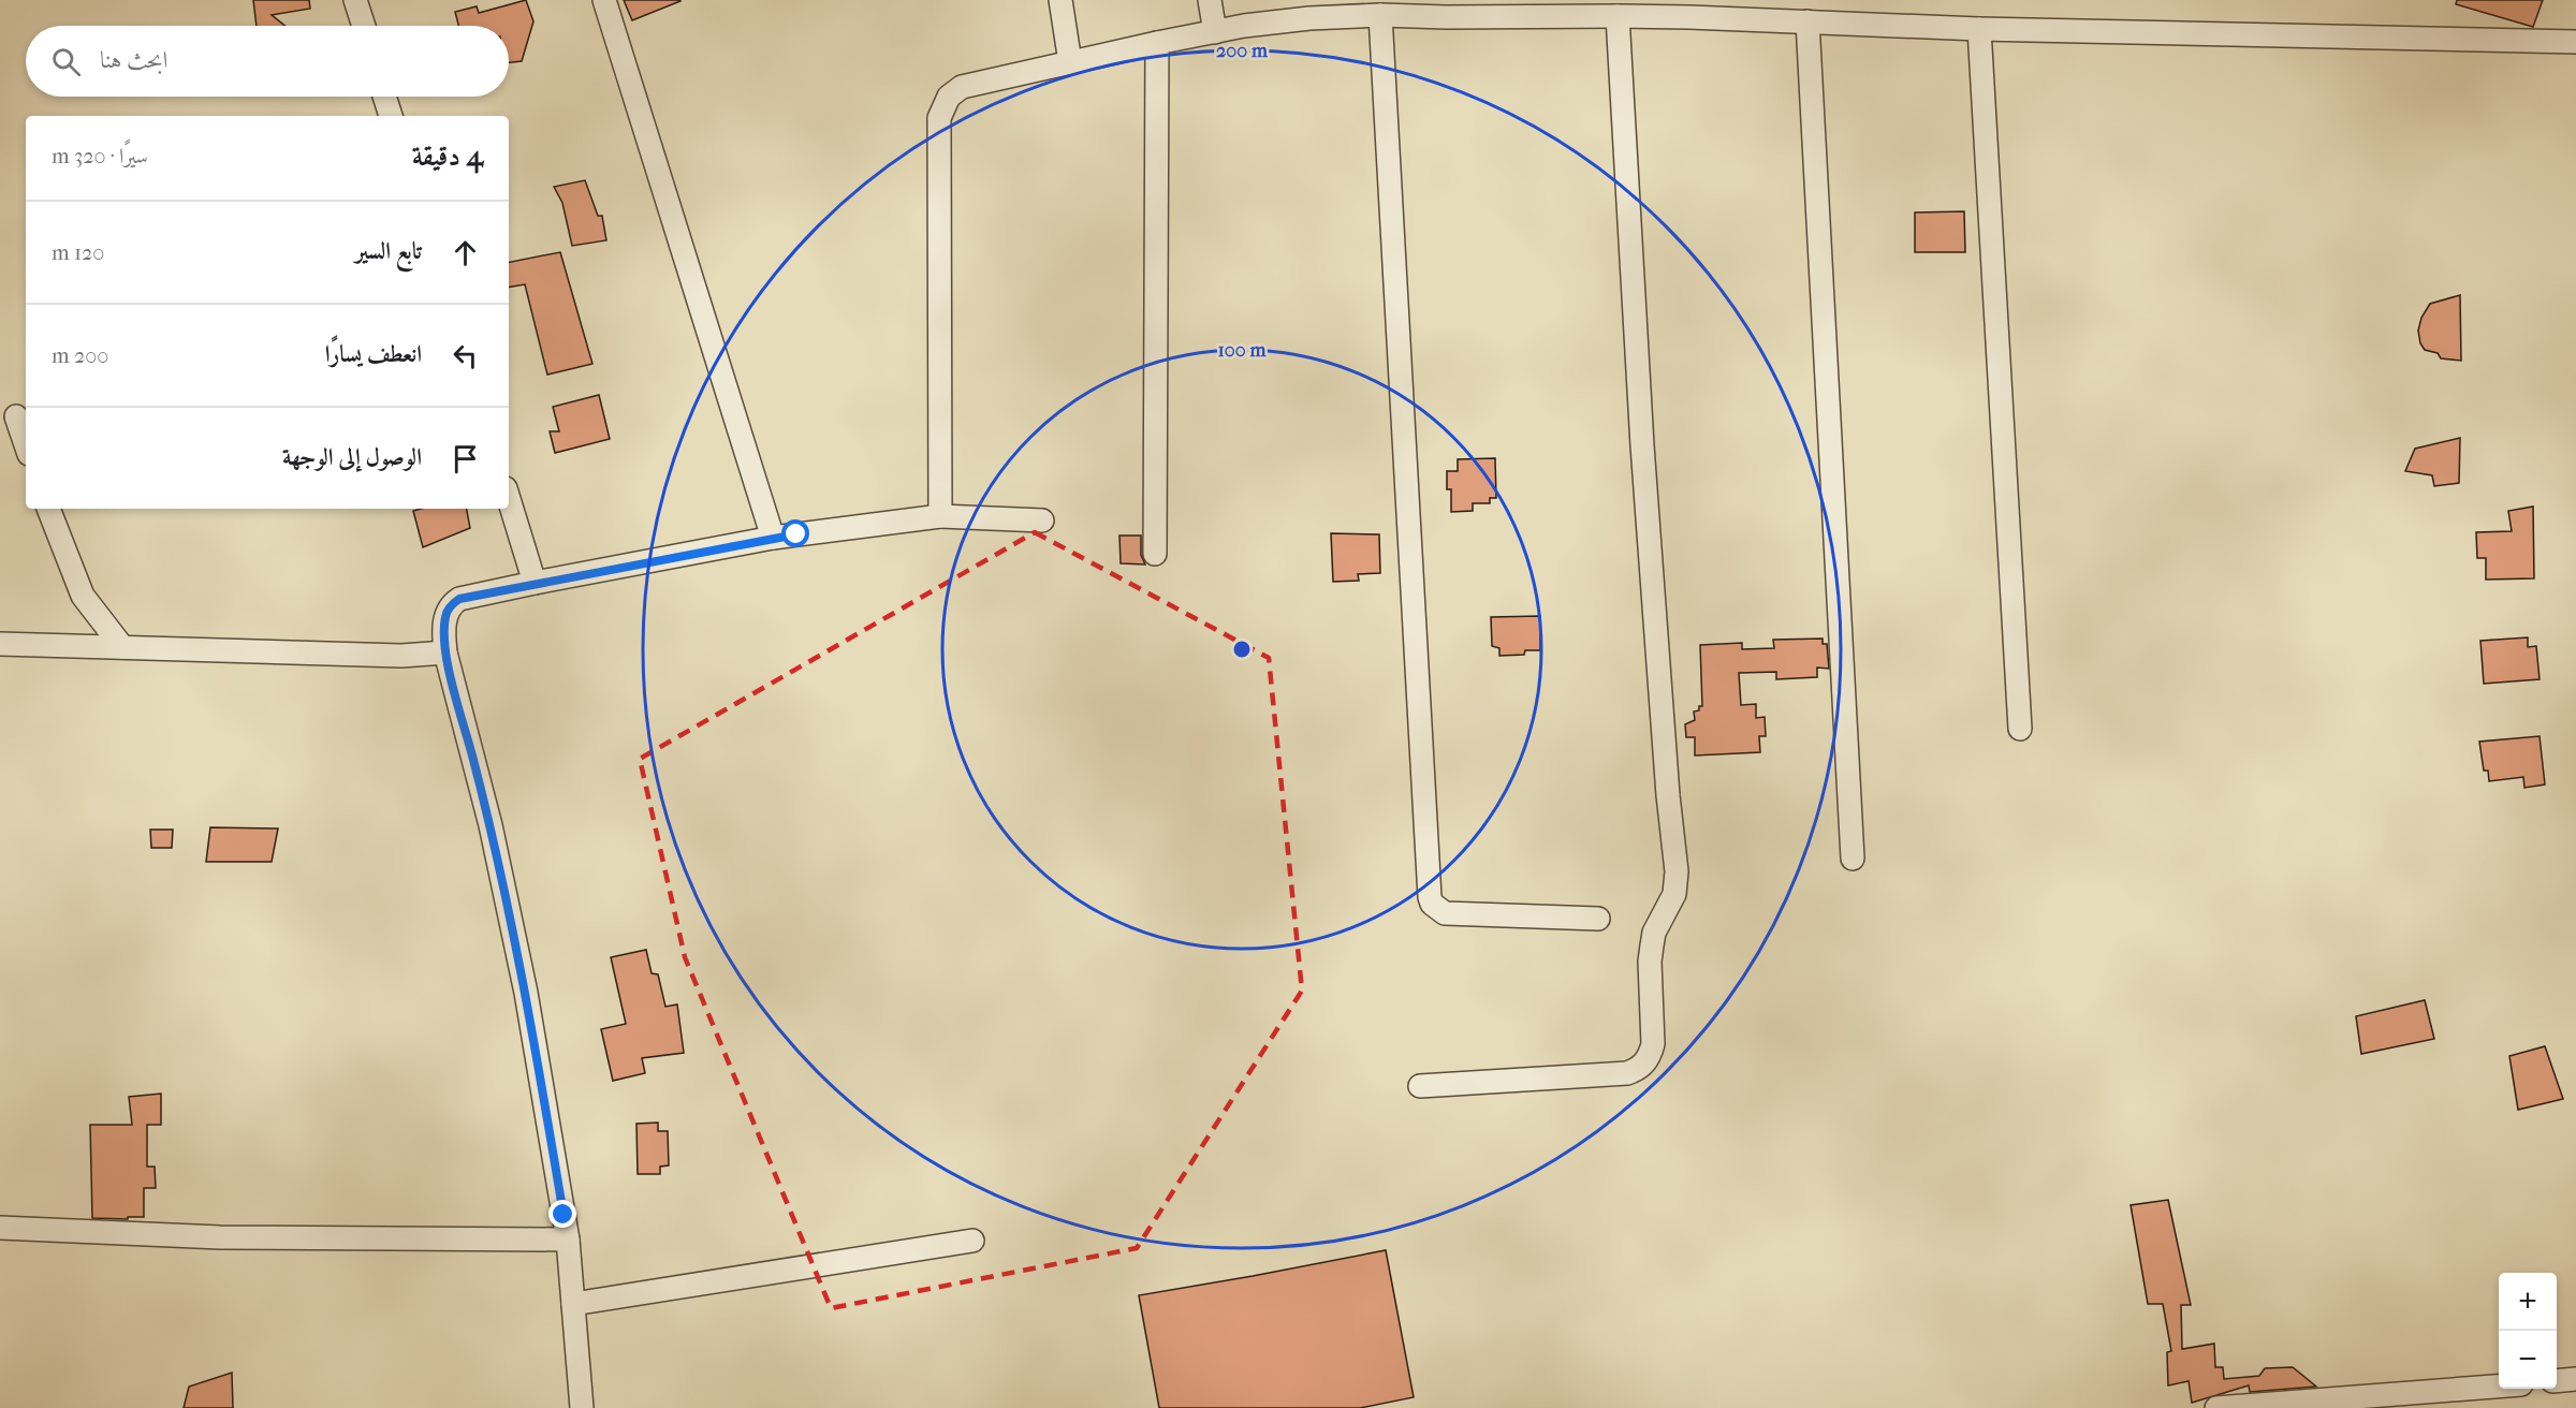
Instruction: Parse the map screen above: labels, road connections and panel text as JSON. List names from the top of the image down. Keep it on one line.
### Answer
{"page":{"search":"ابحث هنا","heading":["4 دقيقة","سيرًا · 320 m"],"list":[["تابع السير","120 m"],["انعطف يسارًا","200 m"],"الوصول إلى الوجهة"],"map_buttons":["+","−"]},"rings":["200 m","100 m"]}
